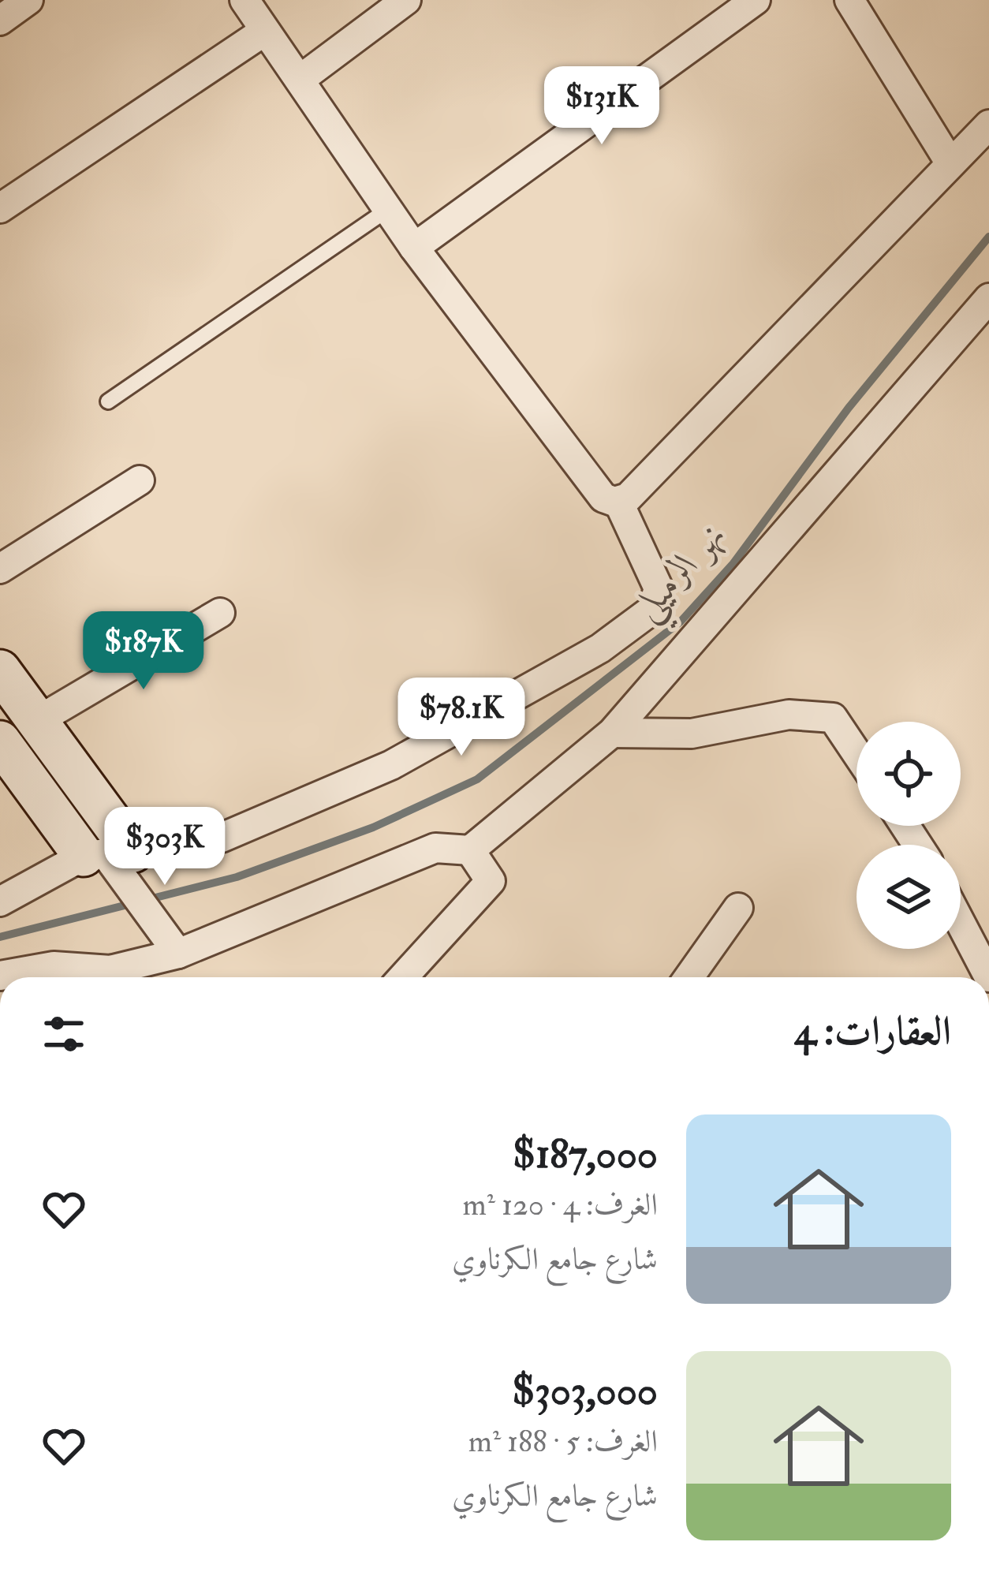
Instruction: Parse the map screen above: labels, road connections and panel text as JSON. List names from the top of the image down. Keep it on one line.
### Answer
{"water":["نهر الرميلي"],"page":{"price":["$131K","$187K","$78.1K","$303K"],"heading":"العقارات: 4","list":[{"name":"$187,000","note":"الغرف: 4 · 120 m² · شارع جامع الكرناوي"},{"name":"$303,000","note":"الغرف: 5 · 188 m² · شارع جامع الكرناوي"}]}}
